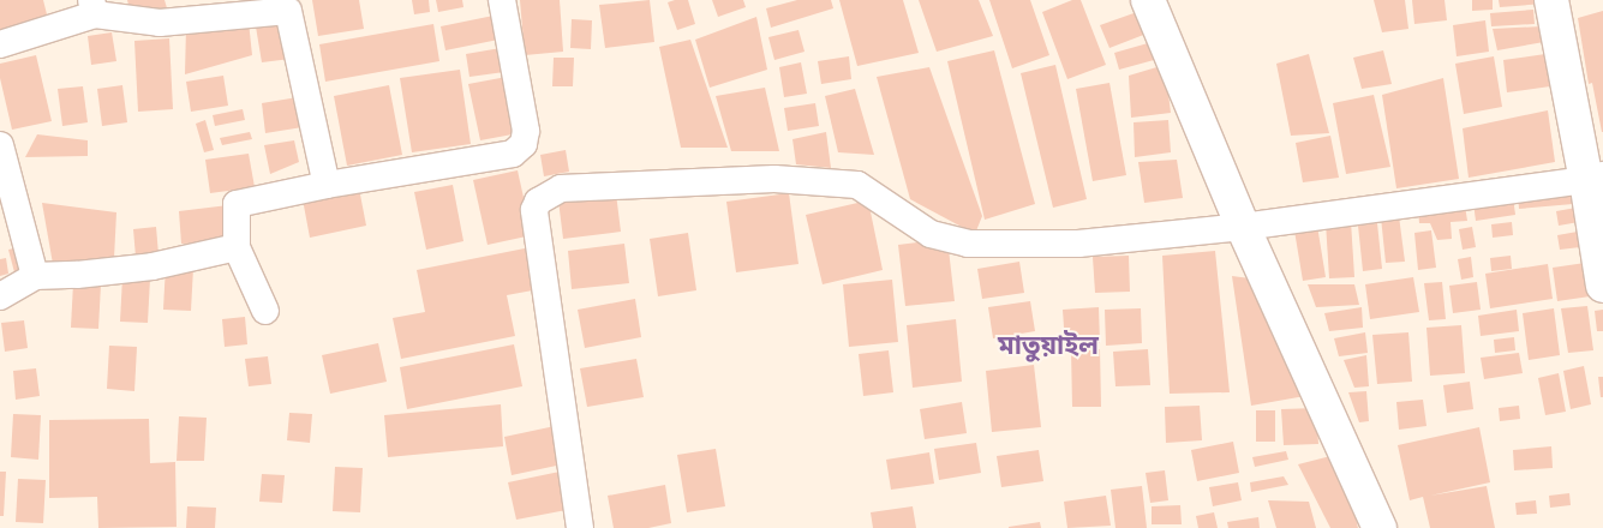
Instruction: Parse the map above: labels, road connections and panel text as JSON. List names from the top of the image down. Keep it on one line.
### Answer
{"districts":["মাতুয়াইল"]}
